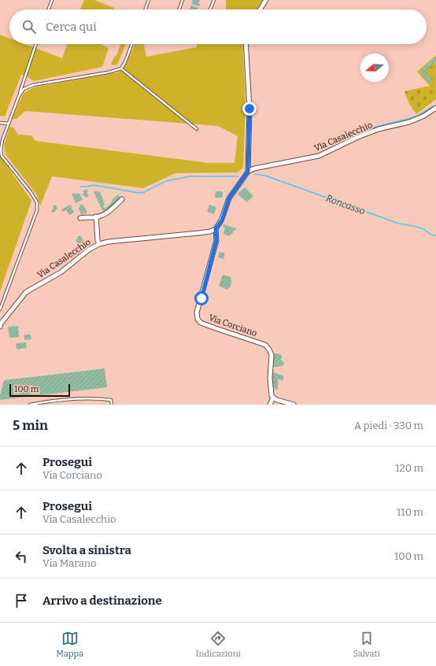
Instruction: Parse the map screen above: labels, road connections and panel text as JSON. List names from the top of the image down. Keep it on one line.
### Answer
{"streets":{"street":["Via Casalecchio","Via Corciano"]},"crossings":[["Via Casalecchio","Via Corciano"]],"water":["Roncasso"],"scale_bar":"100 m","north":"left","page":{"search":"Cerca qui","scale":"100 m","heading":["5 min","A piedi · 330 m"],"list":[["Prosegui","Via Corciano","120 m"],["Prosegui","Via Casalecchio","110 m"],["Svolta a sinistra","Via Marano","100 m"],"Arrivo a destinazione"],"nav":["Mappa","Indicazioni","Salvati"]}}
